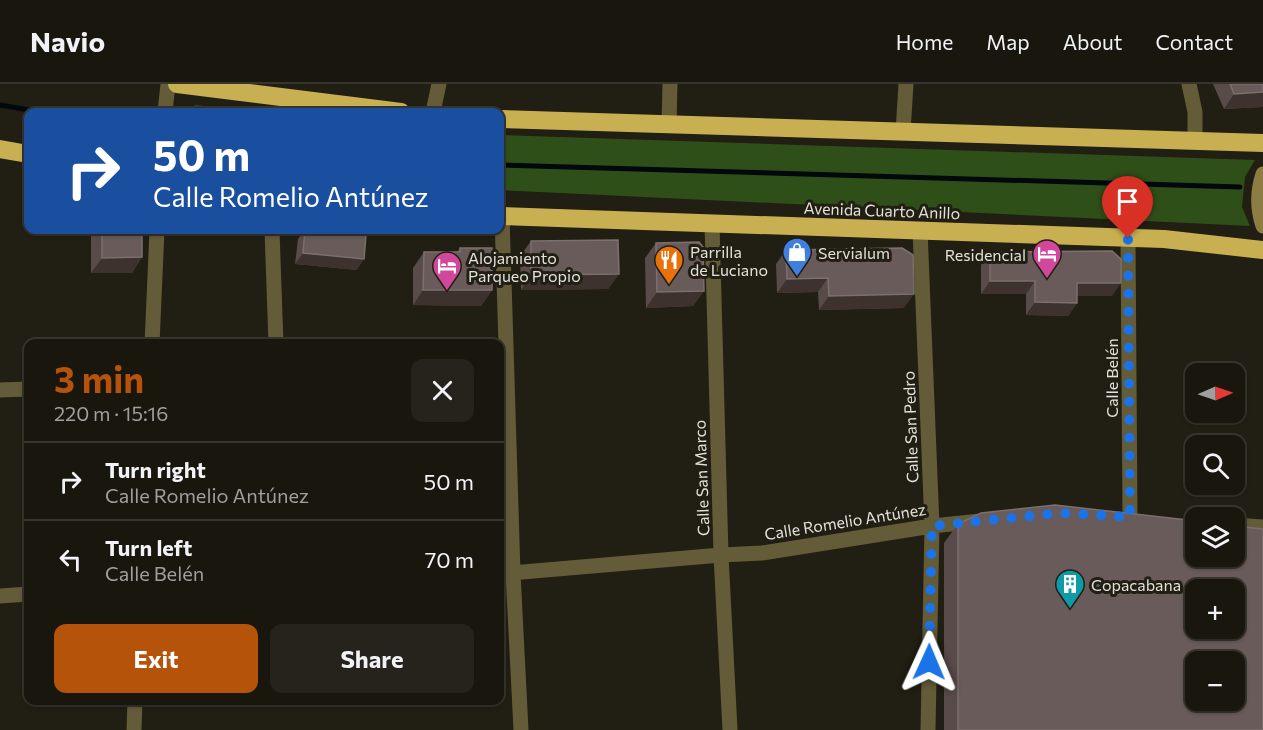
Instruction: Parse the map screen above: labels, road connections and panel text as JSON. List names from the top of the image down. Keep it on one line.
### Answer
{"streets":{"highway":["Avenida Cuarto Anillo"],"street":["Calle Belén","Calle San Pedro","Calle San Marco","Calle Romelio Antúnez"]},"crossings":[["Avenida Cuarto Anillo","Calle Belén"],["Avenida Cuarto Anillo","Calle San Pedro"],["Avenida Cuarto Anillo","Calle San Marco"],["Calle San Pedro","Calle Romelio Antúnez"],["Calle San Marco","Calle Romelio Antúnez"]],"places":{"shop":["Servialum"],"hotel":["Residencial","Alojamiento Parqueo Propio"],"restaurant":["Parrilla de Luciano"],"building":["Copacabana"]},"north":"right","page":{"header":"Navio","nav":["Home","Map","About","Contact"],"turn":["50 m","Calle Romelio Antúnez"],"heading":["3 min","220 m · 15:16"],"map_buttons":["+","−"],"list":[{"name":"Turn right","note":"Calle Romelio Antúnez","value":"50 m"},{"name":"Turn left","note":"Calle Belén","value":"70 m"}],"buttons":["Exit","Share"]}}
